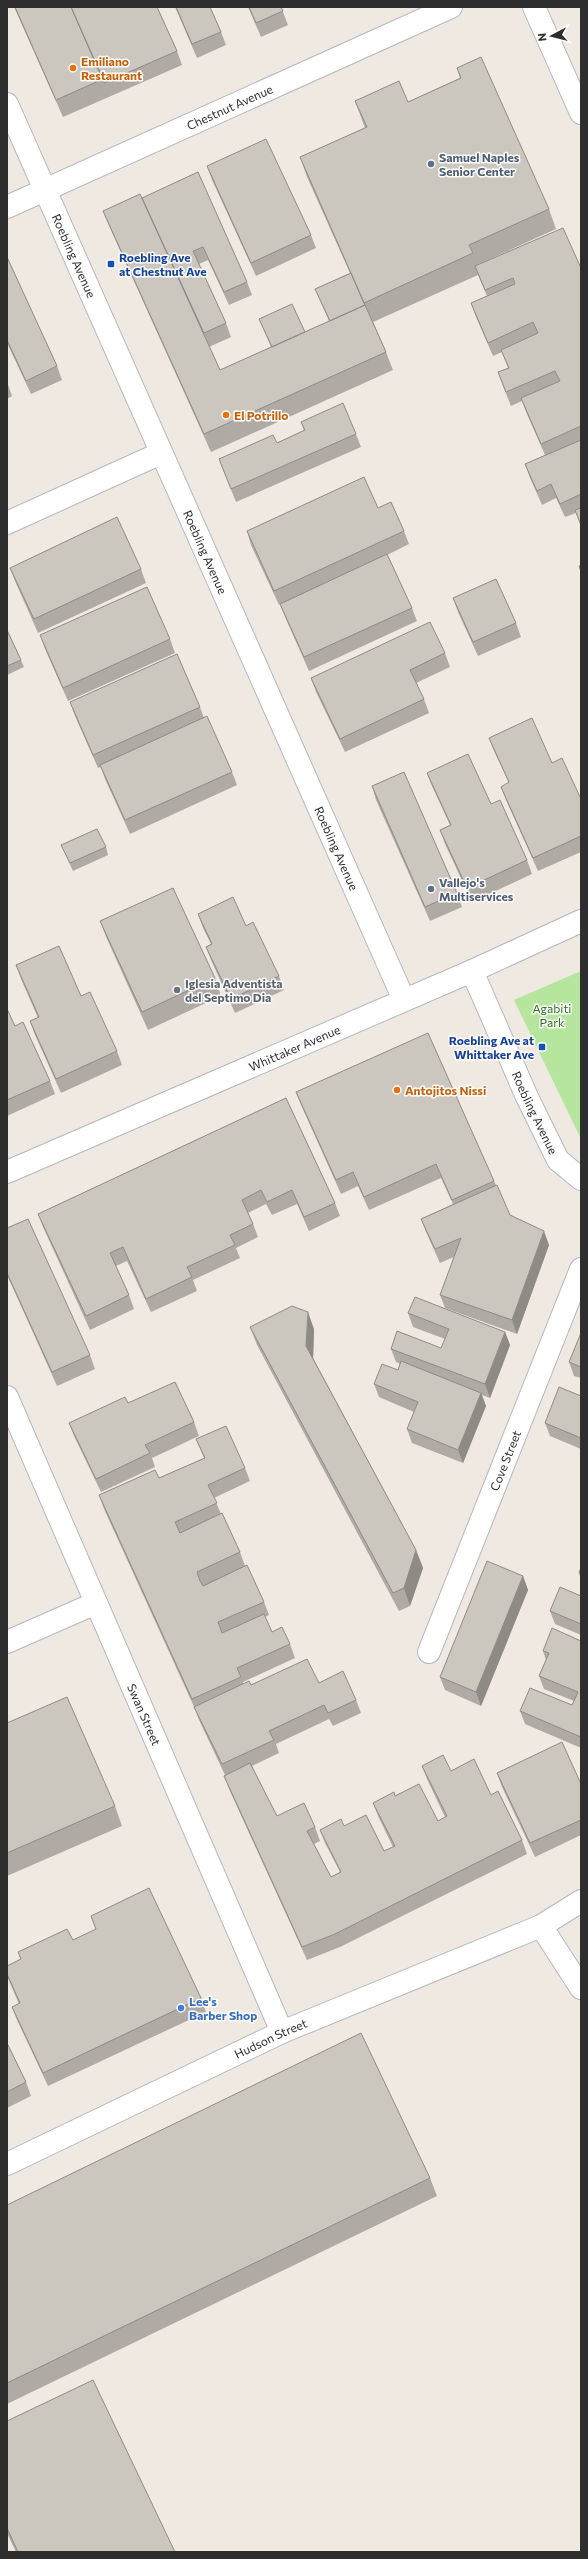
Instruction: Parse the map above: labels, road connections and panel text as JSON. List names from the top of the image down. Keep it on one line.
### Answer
{"streets":{"street":["Chestnut Avenue","Roebling Avenue","Whittaker Avenue","Cove Street","Swan Street","Hudson Street"]},"crossings":[["Chestnut Avenue","Roebling Avenue"],["Roebling Avenue","Whittaker Avenue"],["Swan Street","Hudson Street"]],"parks":["Agabiti Park"],"places":{"other":["Emiliano Restaurant","Samuel Naples Senior Center","El Potrillo","Vallejo's Multiservices","Iglesia Adventista del Septimo Dia","Antojitos Nissi","Lee's Barber Shop"],"transit":["Roebling Ave at Chestnut Ave","Roebling Ave at Whittaker Ave"]},"north":"left"}
